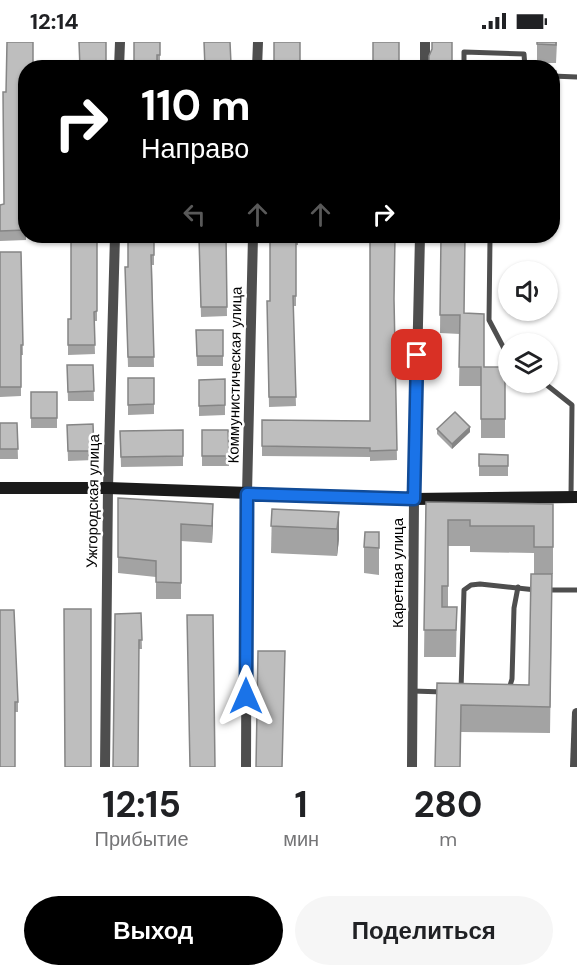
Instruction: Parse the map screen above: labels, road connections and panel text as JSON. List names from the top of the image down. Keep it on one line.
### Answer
{"streets":{"street":["Коммунистическая улица","Ужгородская улица","Каретная улица"]},"page":{"status":"12:14","turn":["110 m","Направо"],"eta":["12:15","Прибытие","1","мин","280","m"],"buttons":["Выход","Поделиться"]}}
